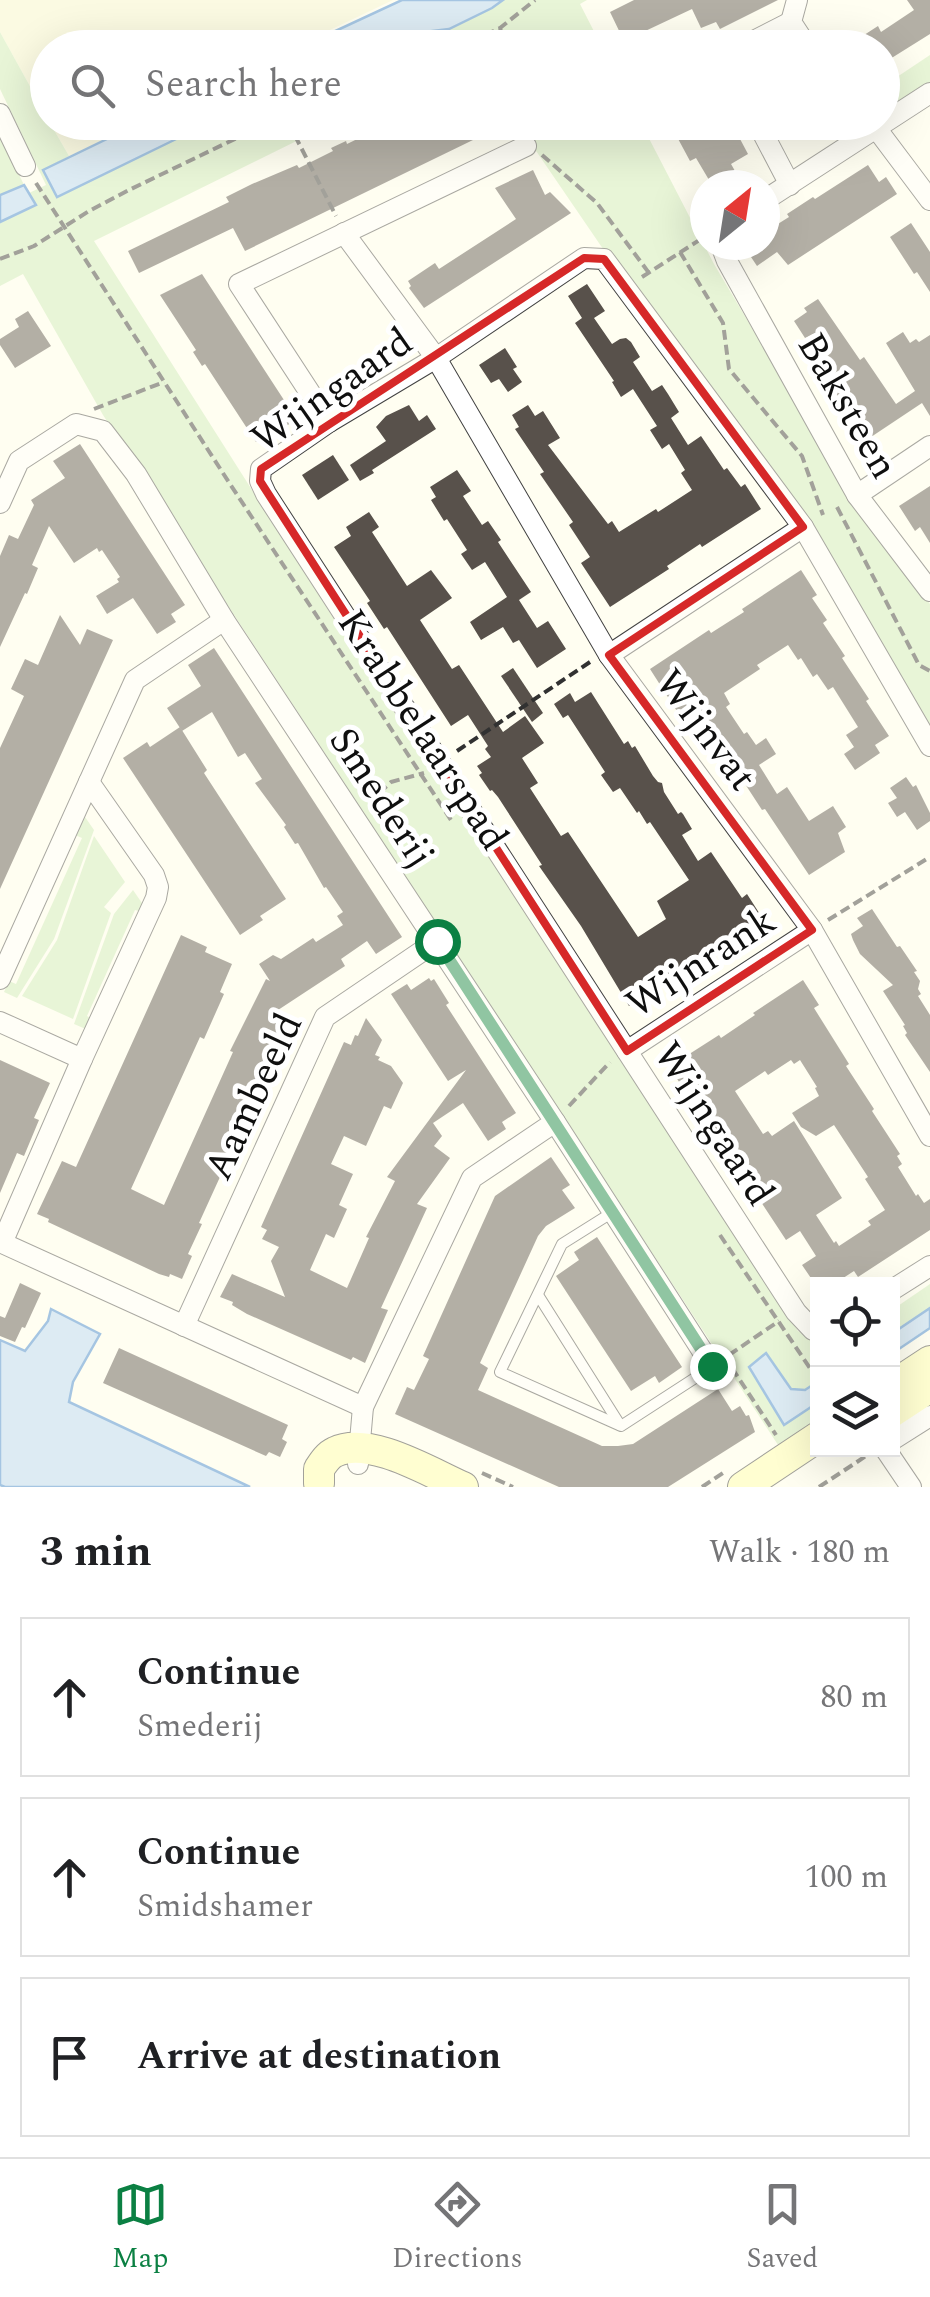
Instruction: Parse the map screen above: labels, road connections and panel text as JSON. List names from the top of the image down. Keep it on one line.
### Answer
{"streets":{"street":["Wijngaard","Baksteen","Wijnvat","Smederij","Wijnrank","Aambeeld"],"path":["Krabbelaarspad"]},"crossings":[["Wijngaard","Wijnvat"],["Wijngaard","Wijnrank"],["Wijnvat","Wijnrank"],["Smederij","Aambeeld"]],"north":"top right","page":{"search":"Search here","heading":["3 min","Walk · 180 m"],"list":[["Continue","Smederij","80 m"],["Continue","Smidshamer","100 m"],"Arrive at destination"],"nav":["Map","Directions","Saved"]}}
